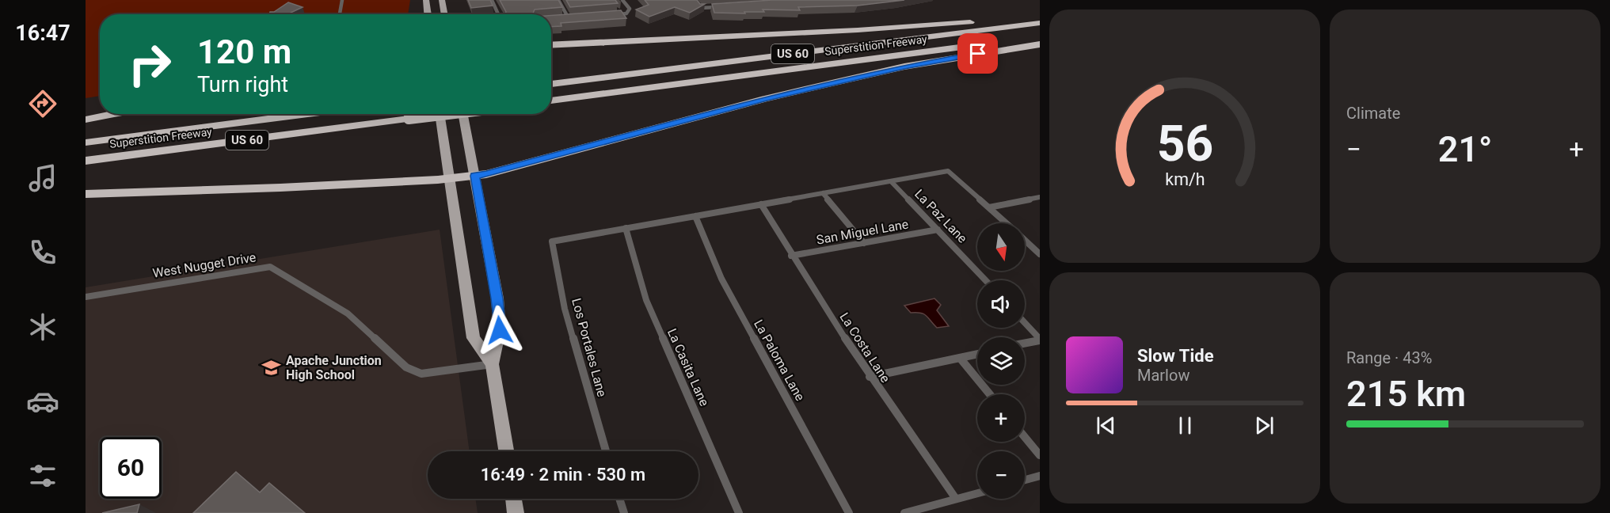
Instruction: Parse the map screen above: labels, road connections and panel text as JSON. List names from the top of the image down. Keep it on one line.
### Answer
{"streets":{"highway":["Superstition Freeway","US 60"],"lane":["La Paz Lane","San Miguel Lane","West Nugget Drive","Los Portales Lane","La Costa Lane","La Paloma Lane","La Casita Lane"]},"crossings":[["La Paz Lane","San Miguel Lane"],["San Miguel Lane","La Costa Lane"],["Los Portales Lane","La Casita Lane"]],"places":{"school or university":["Apache Junction High School"]},"north":"bottom","page":{"tabs":"16:47","tile":["Climate",["Range · 43%","215 km"]],"turn":["120 m","Turn right"],"heat":["−","21°","+"],"map_buttons":["+","−"],"song":["Slow Tide","Marlow"],"limit":"60","trip":"16:49 · 2 min · 530 m","gauge":["56","km/h"]}}
